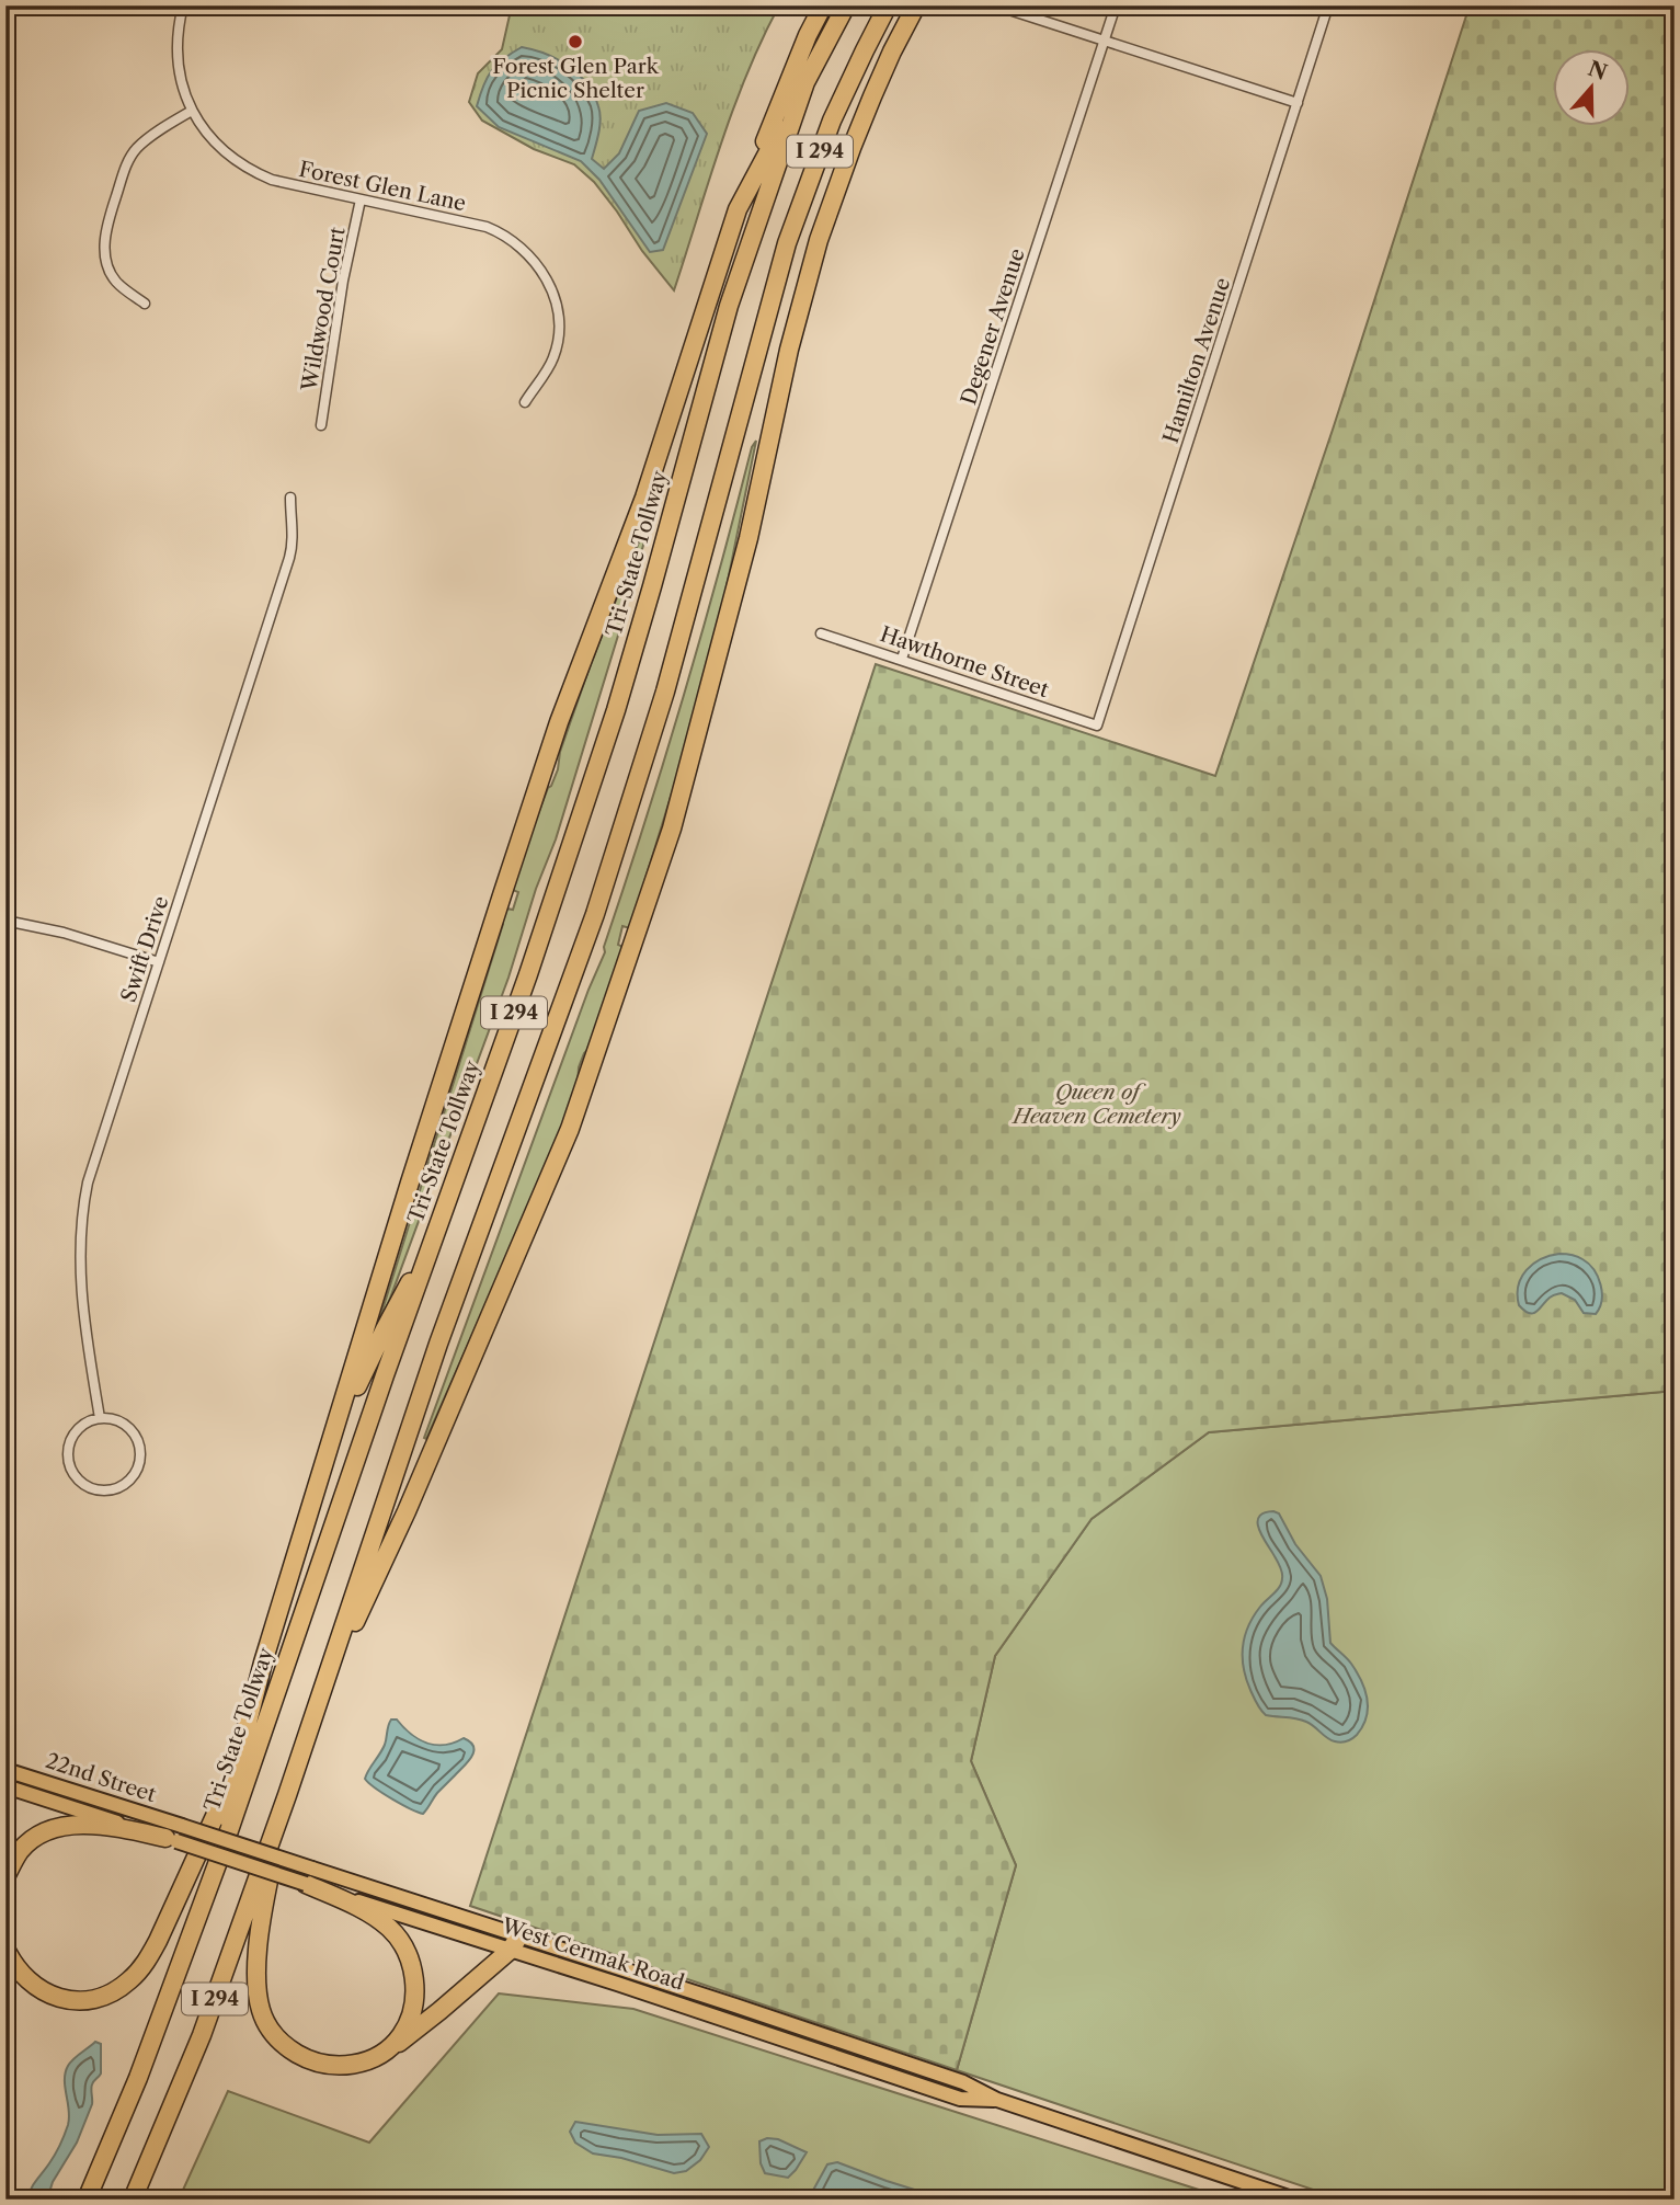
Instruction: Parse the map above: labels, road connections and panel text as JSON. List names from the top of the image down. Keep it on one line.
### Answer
{"streets":{"highway":["I 294","Tri-State Tollway"],"main road":["22nd Street","West Cermak Road"],"street":["Forest Glen Lane","Wildwood Court","Degener Avenue","Hamilton Avenue","Hawthorne Street","Swift Drive"]},"crossings":[["Forest Glen Lane","Wildwood Court"],["Degener Avenue","Hawthorne Street"],["Hamilton Avenue","Hawthorne Street"],["22nd Street","West Cermak Road"]],"parks":["Queen of Heaven Cemetery"],"places":["Forest Glen Park Picnic Shelter"],"north":"top"}
